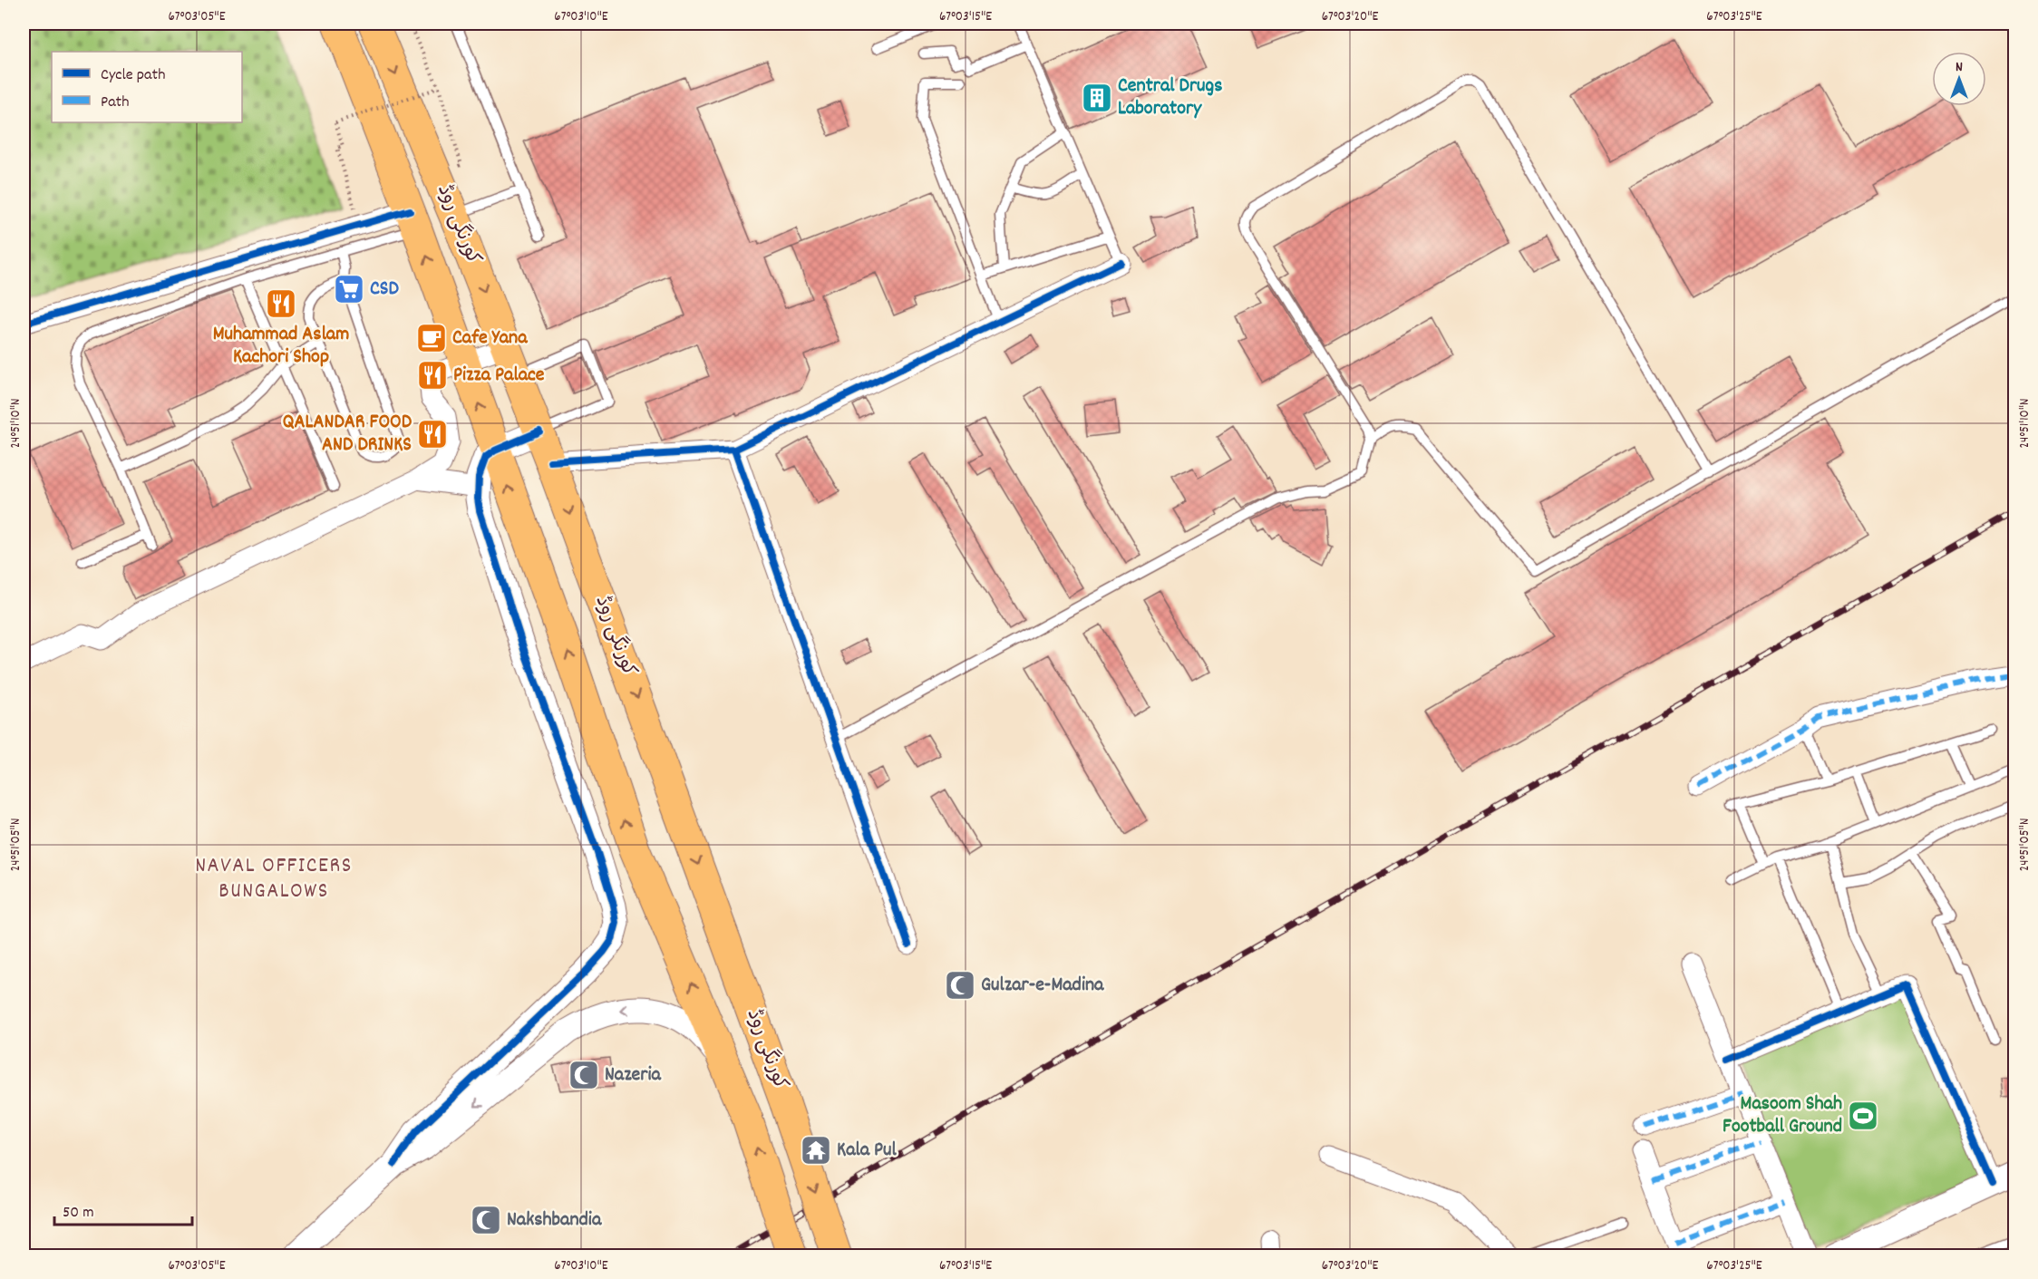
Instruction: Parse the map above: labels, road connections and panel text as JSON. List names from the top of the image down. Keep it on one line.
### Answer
{"streets":{"main road":["کورنگی روڈ"]},"districts":["NAVAL OFFICERS BUNGALOWS"],"places":{"building":["Central Drugs Laboratory"],"supermarket":["CSD"],"restaurant":["Muhammad Aslam Kachori Shop","Pizza Palace","QALANDAR FOOD AND DRINKS"],"cafe":["Cafe Yana"],"mosque":["Gulzar-e-Madina","Nazeria","Nakshbandia"],"sports":["Masoom Shah Football Ground"],"temple":["Kala Pul"]},"legend":["Cycle path","Path"],"scale_bar":"50 m","north":"top","coordinates":["67°03'05\"E","67°03'10\"E","67°03'15\"E","67°03'20\"E","67°03'25\"E","24°51'10\"N","24°51'05\"N"]}
